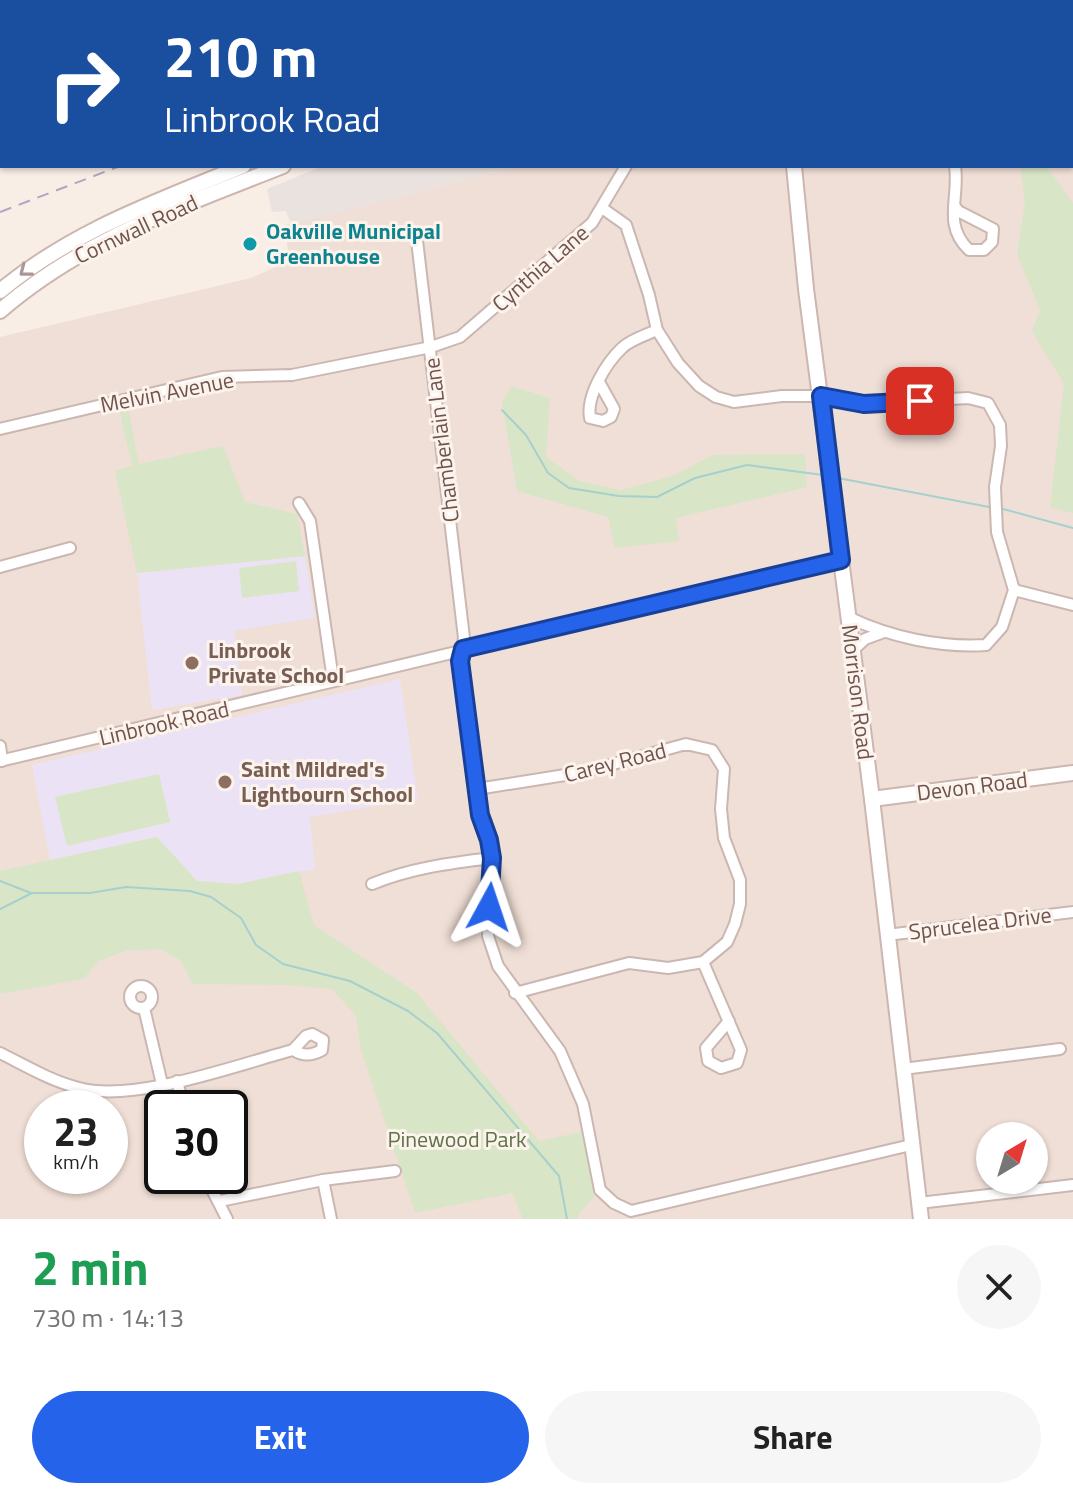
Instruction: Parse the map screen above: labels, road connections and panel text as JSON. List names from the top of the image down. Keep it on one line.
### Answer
{"streets":{"street":["Cornwall Road","Cynthia Lane","Melvin Avenue","Chamberlain Lane","Morrison Road","Linbrook Road","Carey Road","Devon Road","Sprucelea Drive"]},"crossings":[["Cynthia Lane","Melvin Avenue"],["Cynthia Lane","Chamberlain Lane"],["Melvin Avenue","Chamberlain Lane"],["Chamberlain Lane","Morrison Road"],["Chamberlain Lane","Linbrook Road"],["Chamberlain Lane","Carey Road"],["Morrison Road","Linbrook Road"],["Morrison Road","Devon Road"],["Morrison Road","Sprucelea Drive"]],"parks":["Pinewood Park"],"places":["Oakville Municipal Greenhouse","Linbrook Private School","Saint Mildred's Lightbourn School"],"north":"top right","page":{"turn":["210 m","Linbrook Road"],"speed":"23 km/h","limit":"30","heading":["2 min","730 m · 14:13"],"buttons":["Exit","Share"]}}
